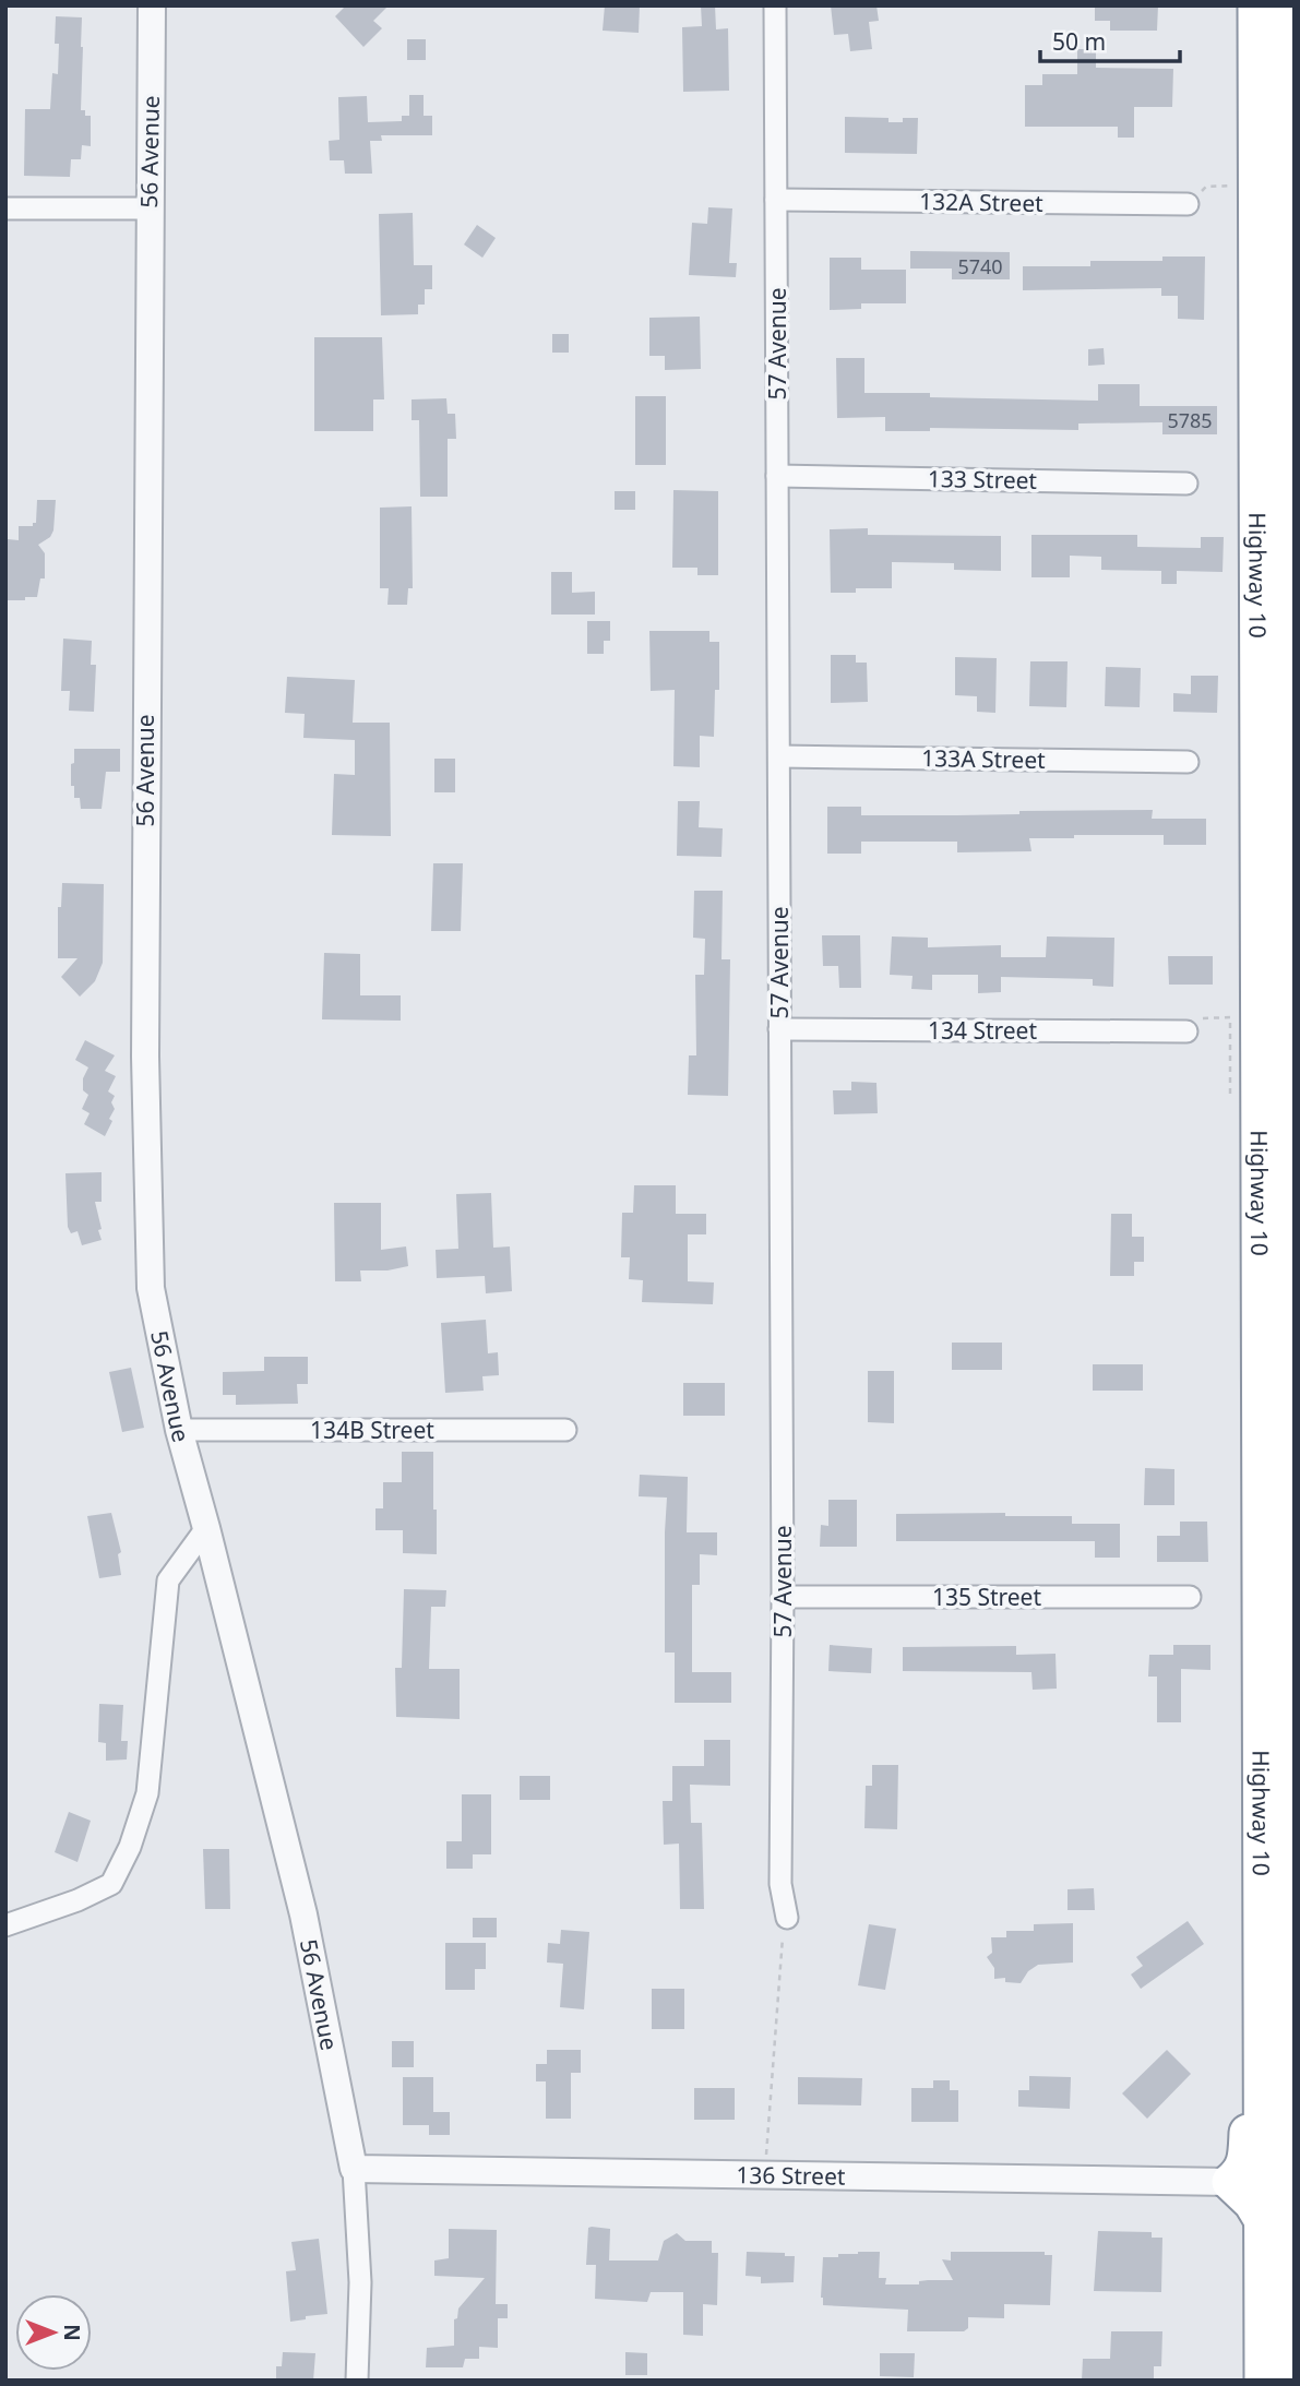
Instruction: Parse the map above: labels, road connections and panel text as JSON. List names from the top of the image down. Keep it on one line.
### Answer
{"streets":{"highway":["Highway 10"],"street":["56 Avenue","132A Street","57 Avenue","133 Street","133A Street","134 Street","134B Street","135 Street","136 Street"]},"crossings":[["56 Avenue","134B Street"],["56 Avenue","136 Street"],["132A Street","57 Avenue"],["57 Avenue","133 Street"],["57 Avenue","133A Street"],["57 Avenue","134 Street"],["57 Avenue","135 Street"]],"house_numbers":["5740","5785"],"scale_bar":"50 m","north":"right"}
